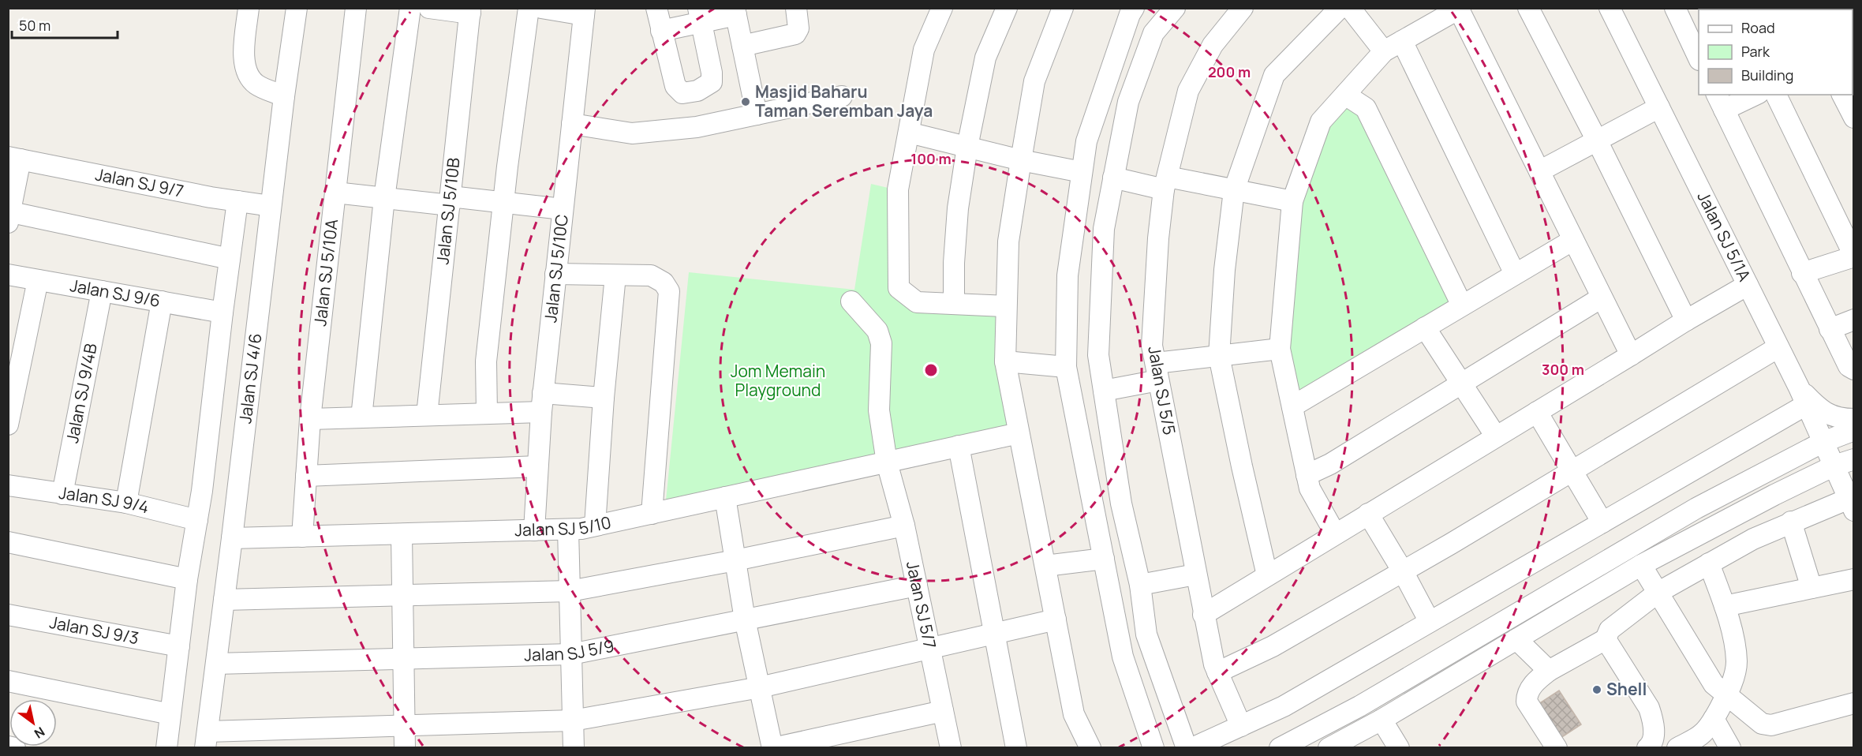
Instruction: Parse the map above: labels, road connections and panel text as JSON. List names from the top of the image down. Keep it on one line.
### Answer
{"streets":{"street":["Jalan SJ 9/7","Jalan SJ 5/10B","Jalan SJ 5/1A","Jalan SJ 5/10C","Jalan SJ 5/10A","Jalan SJ 9/6","Jalan SJ 4/6","Jalan SJ 5/5","Jalan SJ 9/4B","Jalan SJ 9/4","Jalan SJ 5/10","Jalan SJ 5/7","Jalan SJ 9/3","Jalan SJ 5/9"]},"crossings":[["Jalan SJ 9/7","Jalan SJ 4/6"],["Jalan SJ 5/10C","Jalan SJ 5/10"],["Jalan SJ 5/10A","Jalan SJ 5/10"],["Jalan SJ 9/6","Jalan SJ 9/4B"],["Jalan SJ 4/6","Jalan SJ 5/10"],["Jalan SJ 4/6","Jalan SJ 5/9"],["Jalan SJ 9/4B","Jalan SJ 9/4"],["Jalan SJ 5/10","Jalan SJ 5/7"],["Jalan SJ 5/7","Jalan SJ 5/9"]],"parks":["Jom Memain Playground"],"places":["Masjid Baharu Taman Seremban Jaya","Shell"],"legend":["Road","Park","Building"],"scale_bar":"50 m","north":"bottom right","rings":["200 m","100 m","300 m"]}
